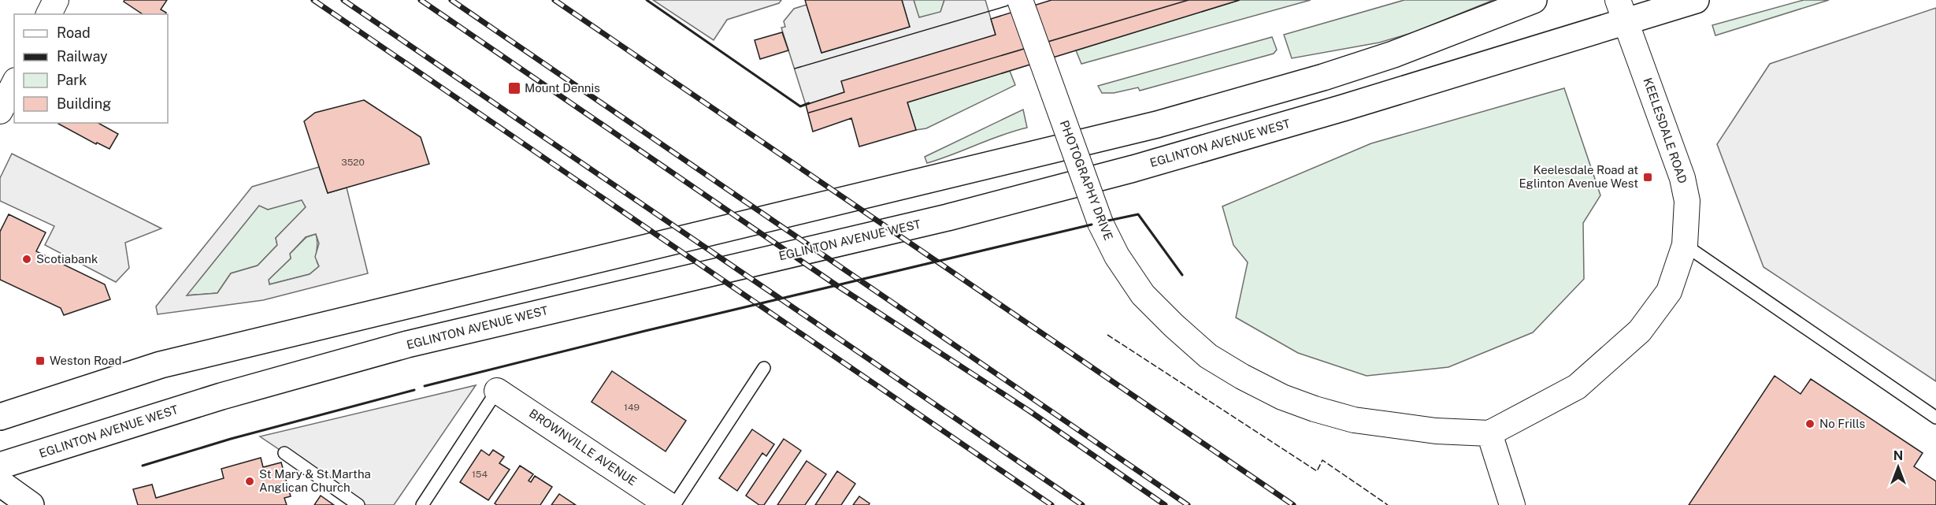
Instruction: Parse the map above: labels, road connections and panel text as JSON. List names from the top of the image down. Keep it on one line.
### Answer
{"streets":{"main road":["EGLINTON AVENUE WEST"],"street":["KEELESDALE ROAD","PHOTOGRAPHY DRIVE","BROWNVILLE AVENUE"]},"crossings":[["KEELESDALE ROAD","EGLINTON AVENUE WEST"],["KEELESDALE ROAD","PHOTOGRAPHY DRIVE"]],"places":{"transit":["Mount Dennis","Keelesdale Road at Eglinton Avenue West","Weston Road"],"other":["Scotiabank","No Frills","St Mary & St Martha Anglican Church"]},"house_numbers":["3520","149","154"],"legend":["Road","Railway","Park","Building"],"north":"top"}
